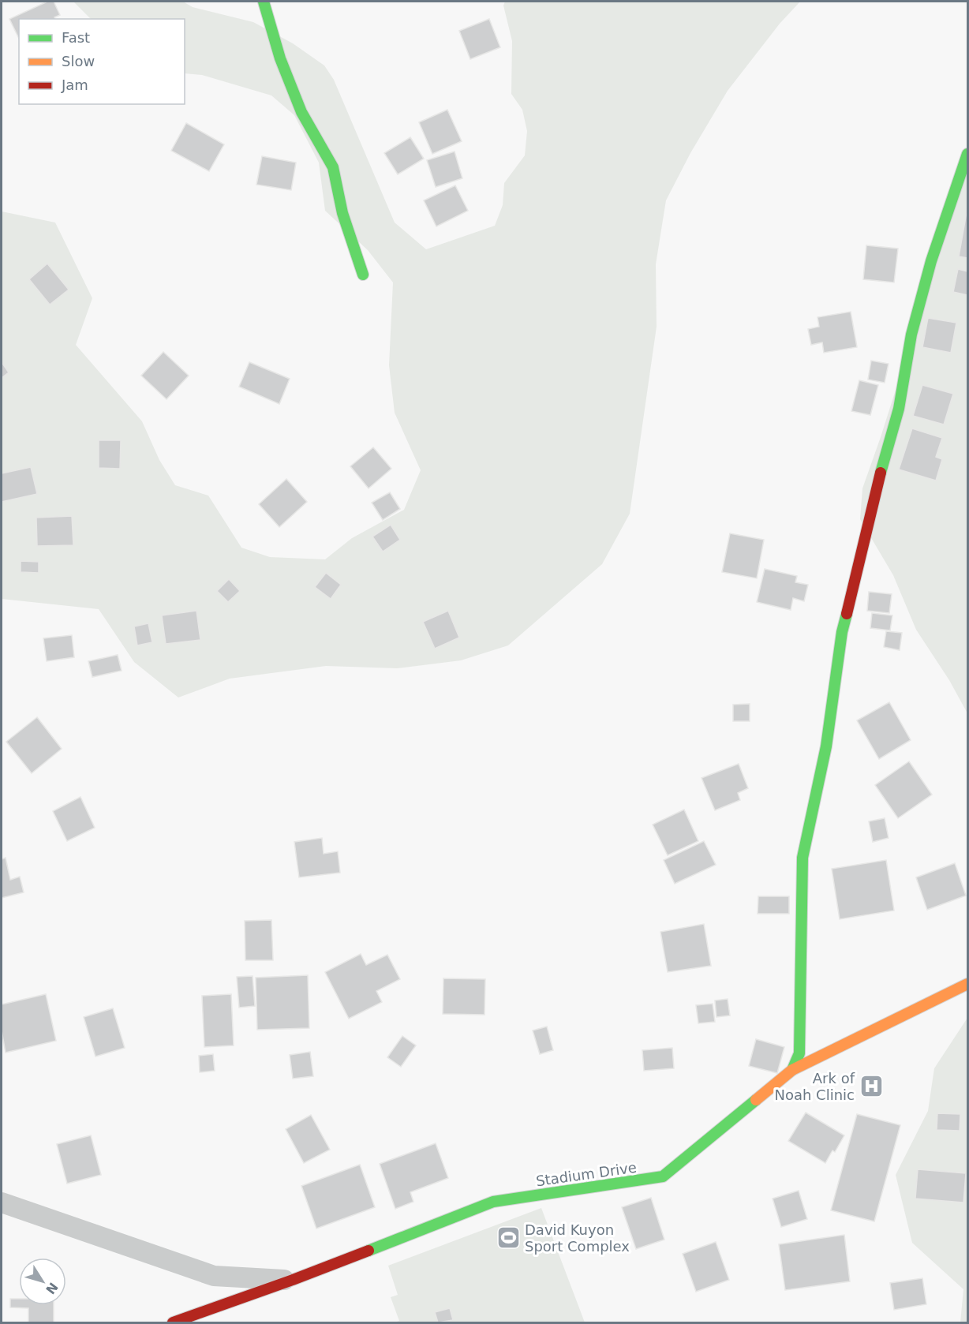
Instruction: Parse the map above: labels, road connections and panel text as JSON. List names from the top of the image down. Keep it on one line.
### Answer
{"streets":{"street":["Stadium Drive"]},"places":{"hospital":["Ark of Noah Clinic"],"sports":["David Kuyon Sport Complex"]},"legend":["Fast","Slow","Jam"],"north":"bottom right"}
